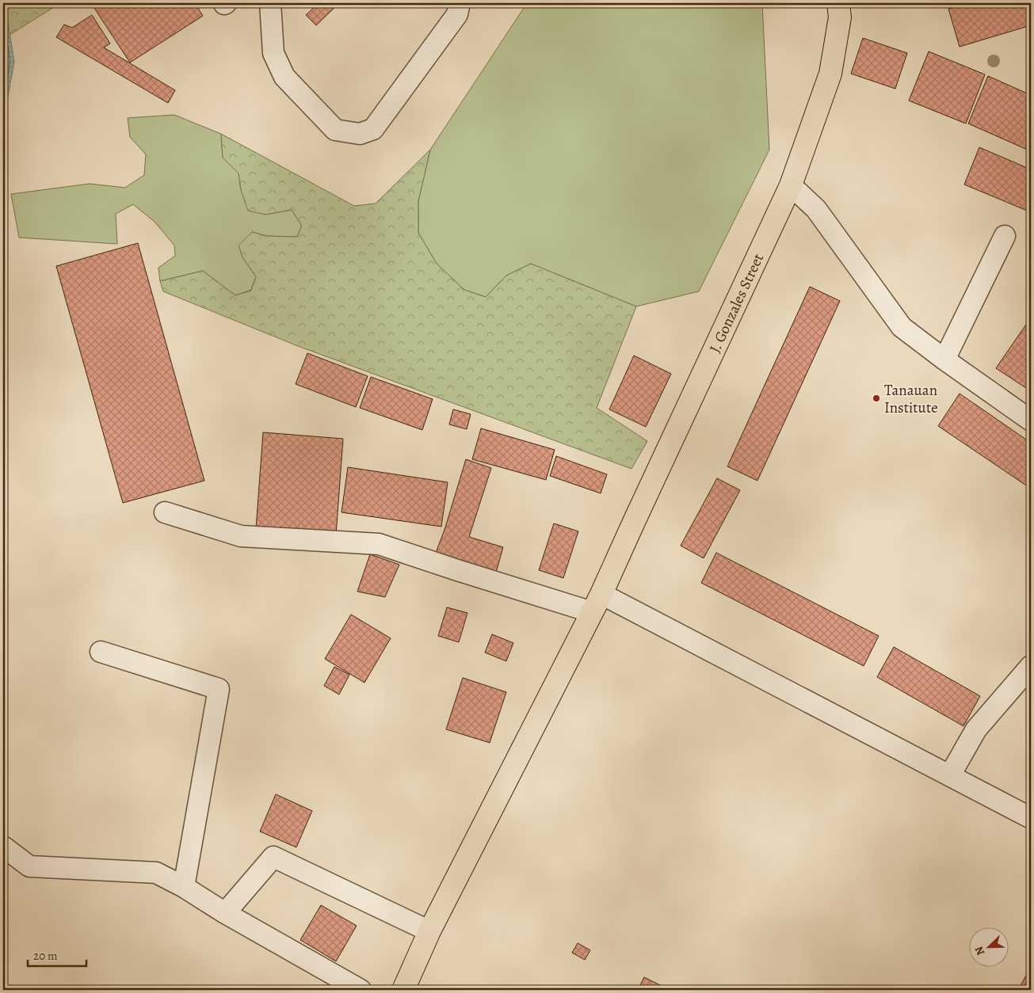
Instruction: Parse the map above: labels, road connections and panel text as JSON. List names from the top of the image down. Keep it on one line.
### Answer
{"streets":{"main road":["J. Gonzales Street"]},"places":["Tanauan Institute"],"scale_bar":"20 m","north":"bottom left"}
